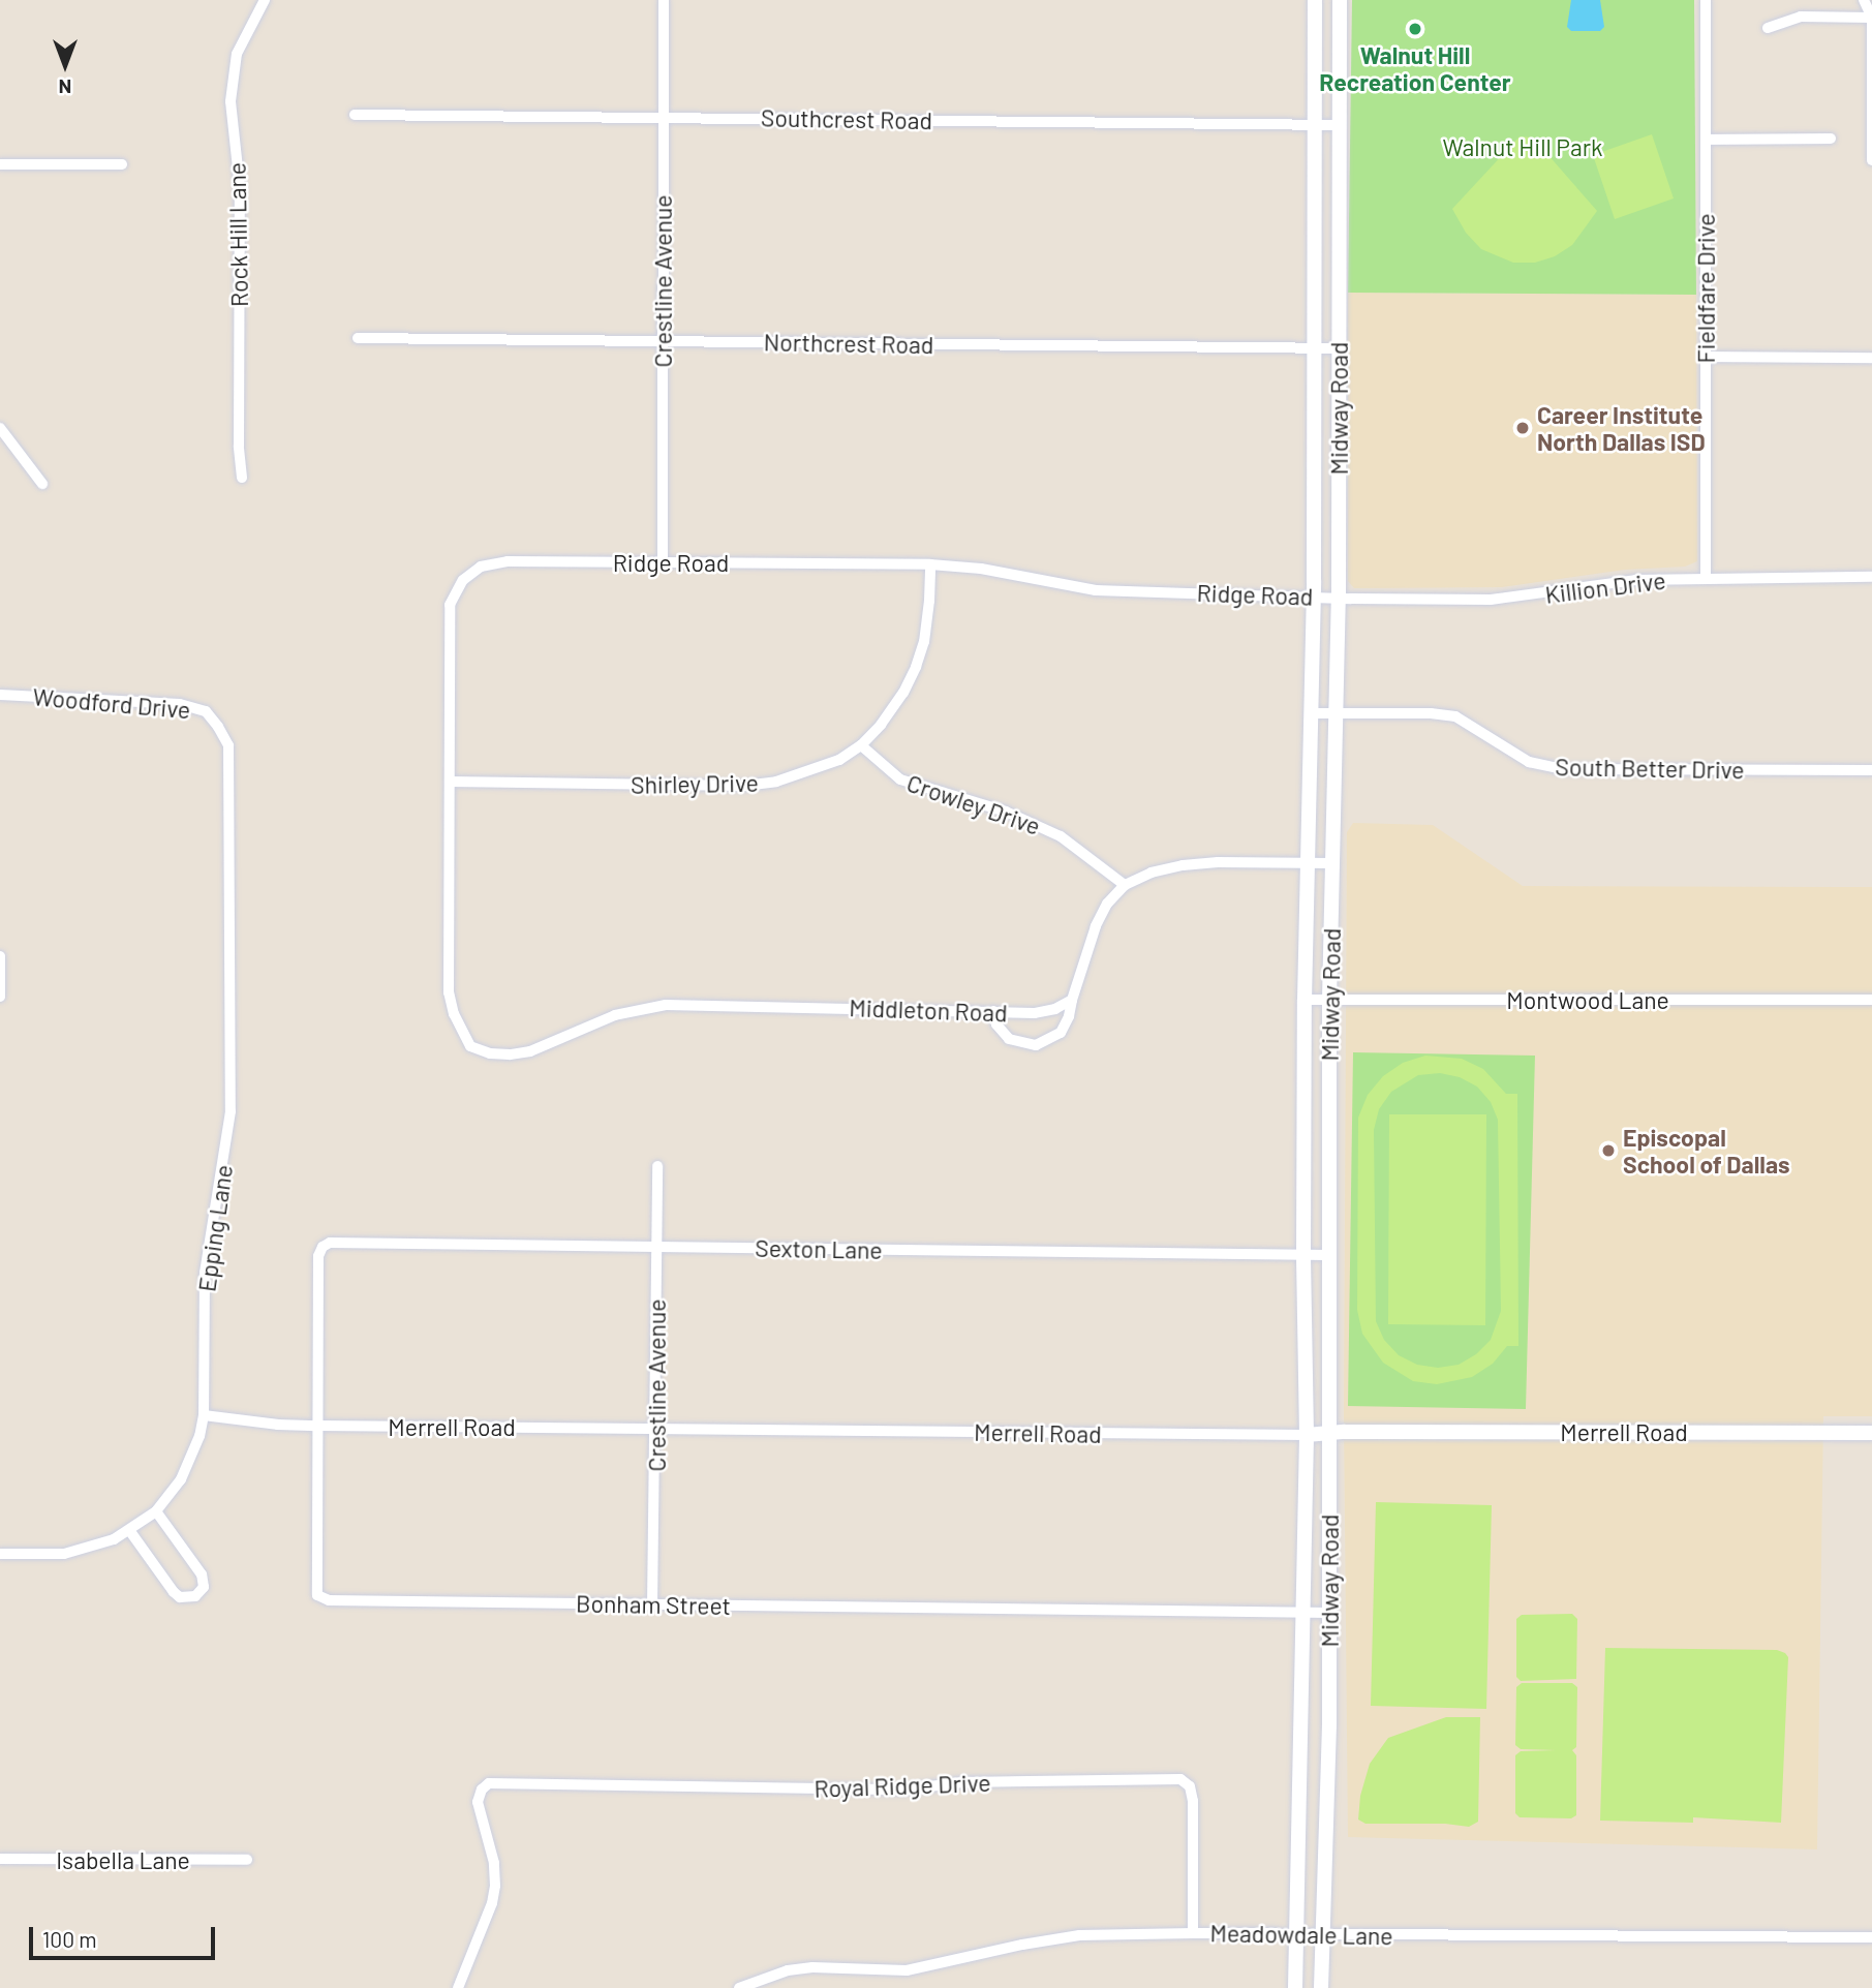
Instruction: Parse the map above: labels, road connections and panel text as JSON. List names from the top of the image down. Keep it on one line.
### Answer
{"streets":{"main road":["Midway Road","Merrell Road"],"street":["Southcrest Road","Rock Hill Lane","Crestline Avenue","Fieldfare Drive","Northcrest Road","Ridge Road","Killion Drive","Woodford Drive","South Better Drive","Shirley Drive","Crowley Drive","Montwood Lane","Middleton Road","Epping Lane","Sexton Lane","Bonham Street","Royal Ridge Drive","Isabella Lane","Meadowdale Lane"]},"crossings":[["Southcrest Road","Crestline Avenue"],["Southcrest Road","Midway Road"],["Crestline Avenue","Northcrest Road"],["Crestline Avenue","Ridge Road"],["Crestline Avenue","Sexton Lane"],["Crestline Avenue","Merrell Road"],["Crestline Avenue","Bonham Street"],["Fieldfare Drive","Killion Drive"],["Northcrest Road","Midway Road"],["Midway Road","Ridge Road"],["Midway Road","Killion Drive"],["Midway Road","South Better Drive"],["Midway Road","Montwood Lane"],["Midway Road","Sexton Lane"],["Midway Road","Merrell Road"],["Midway Road","Bonham Street"],["Midway Road","Meadowdale Lane"],["Ridge Road","Killion Drive"],["Ridge Road","Shirley Drive"],["Ridge Road","Middleton Road"],["Woodford Drive","Epping Lane"],["Shirley Drive","Crowley Drive"],["Epping Lane","Merrell Road"],["Sexton Lane","Bonham Street"],["Merrell Road","Bonham Street"],["Royal Ridge Drive","Meadowdale Lane"]],"parks":["Walnut Hill Park"],"places":["Walnut Hill Recreation Center","Career Institute North Dallas ISD","Episcopal School of Dallas"],"scale_bar":"100 m","north":"bottom"}
